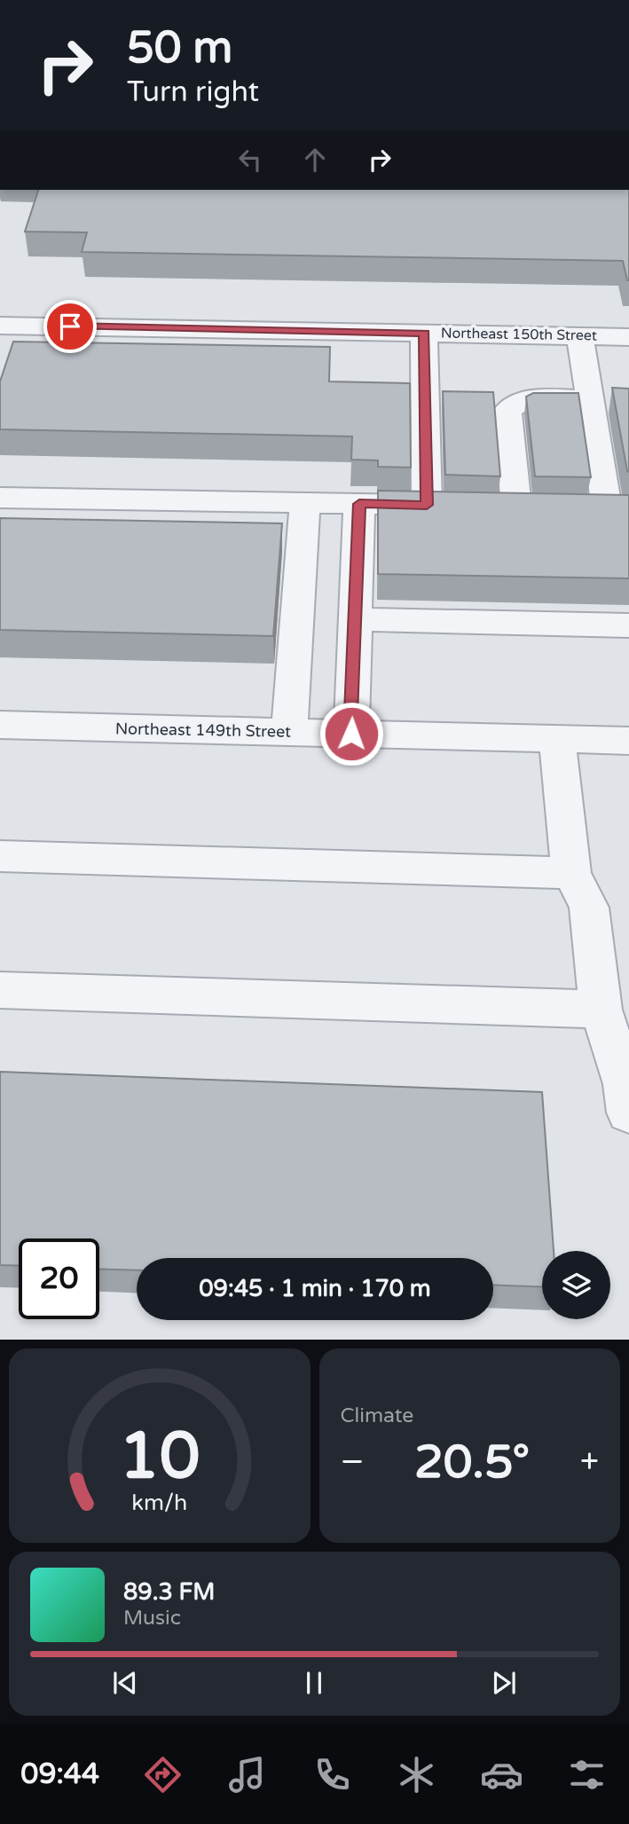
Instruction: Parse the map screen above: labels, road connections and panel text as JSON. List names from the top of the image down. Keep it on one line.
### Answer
{"streets":{"street":["Northeast 150th Street","Northeast 149th Street"]},"page":{"turn":["50 m","Turn right"],"limit":"20","trip":"09:45 · 1 min · 170 m","tile":"Climate","heat":["−","20.5°","+"],"song":["89.3 FM","Music"],"tabs":"09:44","gauge":["10","km/h"]}}
